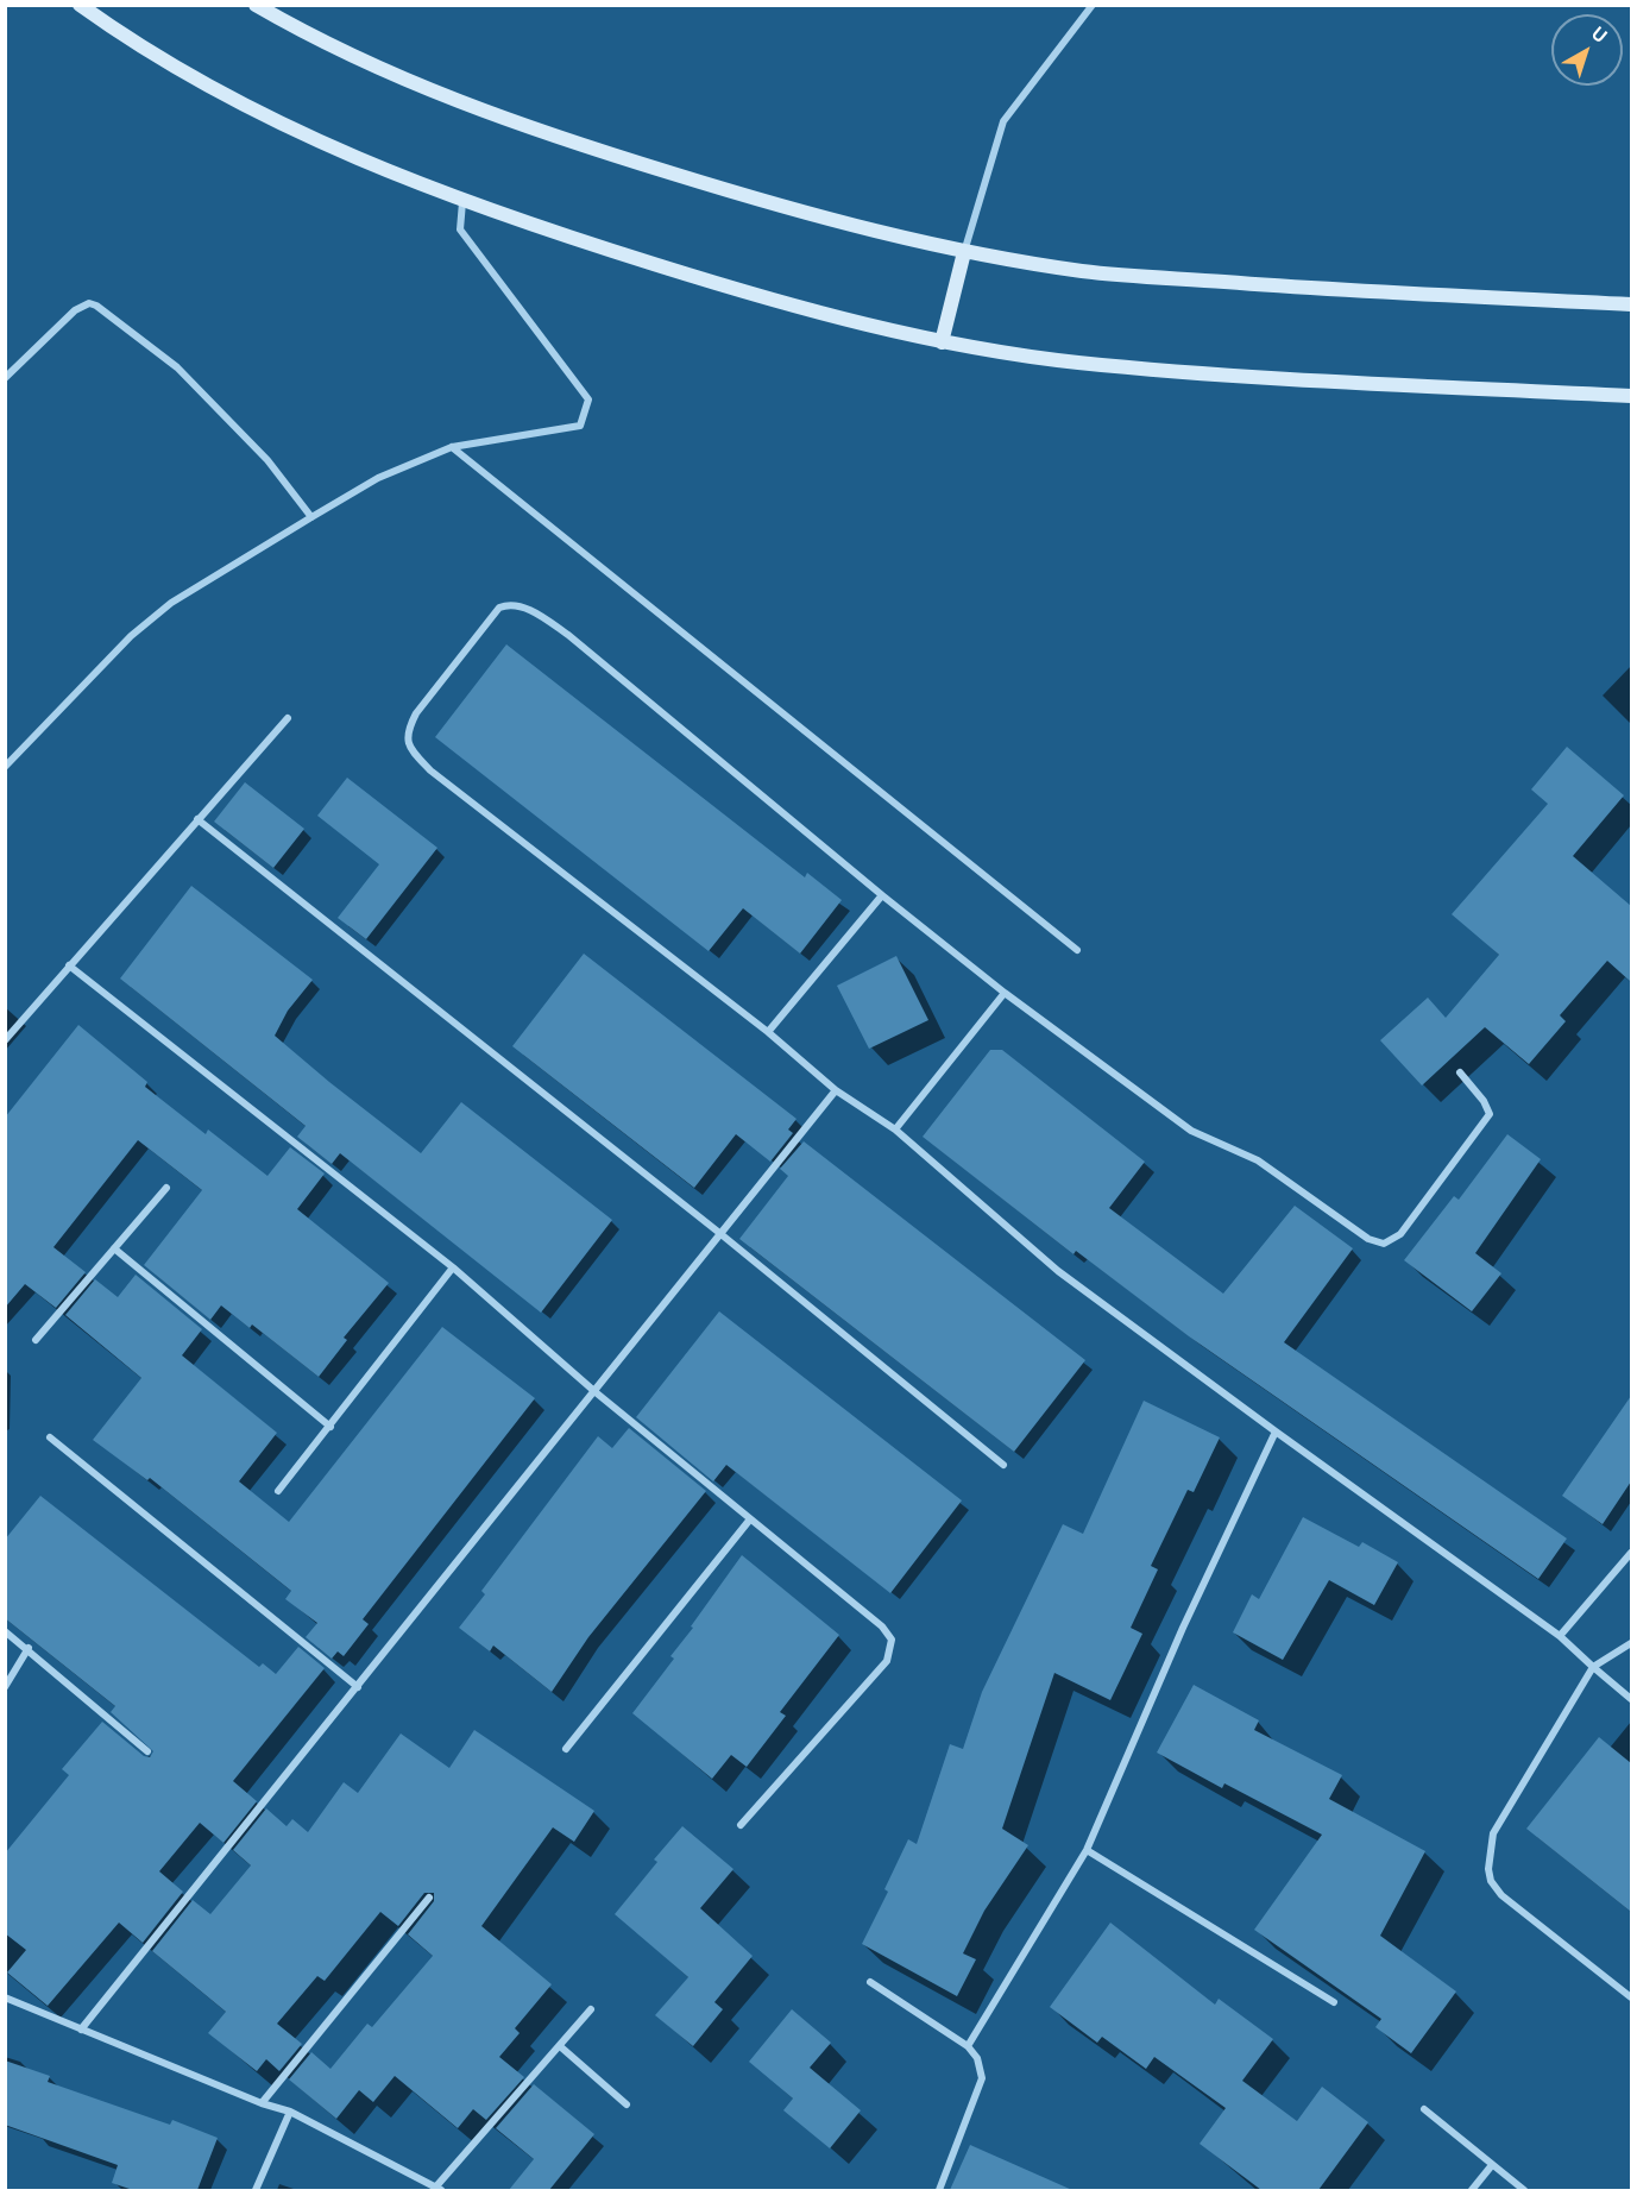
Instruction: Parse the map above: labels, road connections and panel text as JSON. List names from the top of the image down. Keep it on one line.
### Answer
{"north":"top right"}
